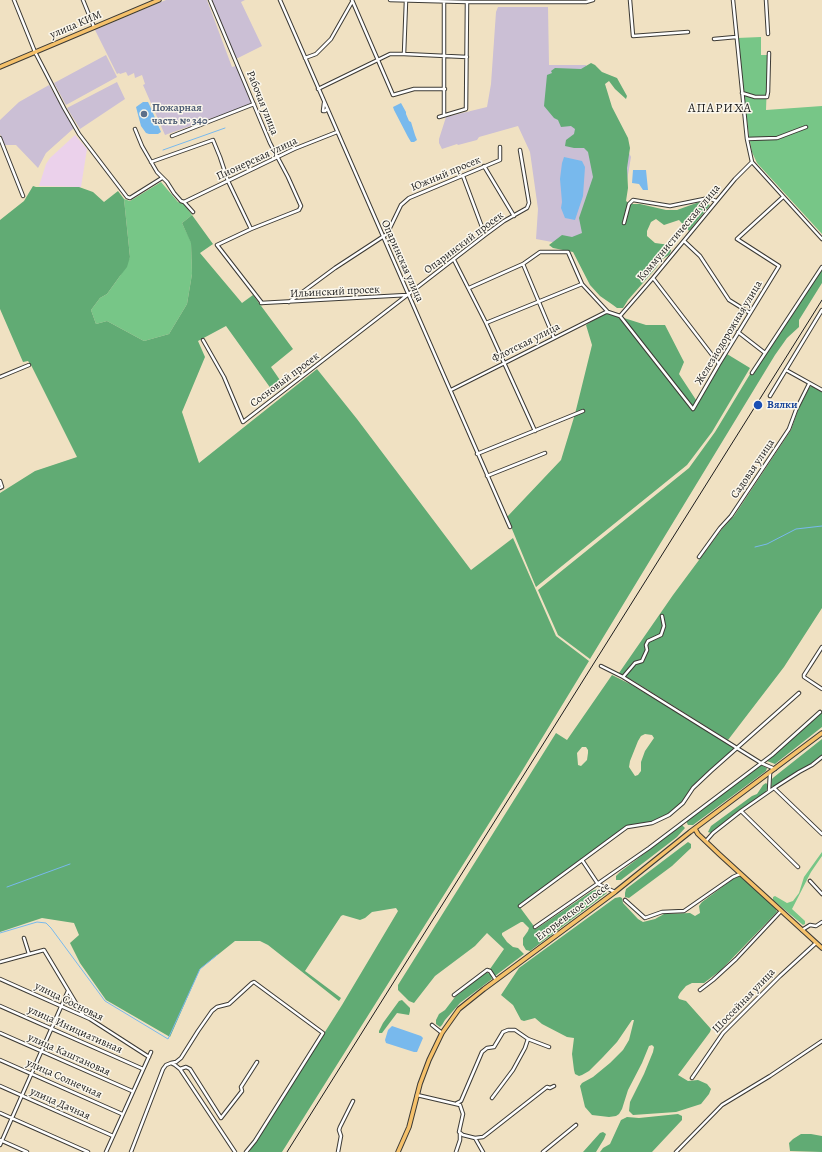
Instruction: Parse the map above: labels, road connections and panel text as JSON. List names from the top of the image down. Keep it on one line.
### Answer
{"streets":{"main road":["улица КИМ","Егорьевское шоссе"],"street":["Рабочая улица","Пионерская улица","Южный просек","Коммунистическая улица","Опаринский просек","Опаринская улица","Ильинский просек","Железнодорожная улица","Флотская улица","Сосновый просек","Садовая улица","Шоссейная улица","улица Сосновая","улица Инициативная","улица Каштановая","улица Солнечная","улица Дачная"]},"crossings":[["Рабочая улица","Пионерская улица"],["Рабочая улица","Ильинский просек"],["Пионерская улица","Опаринская улица"],["Южный просек","Опаринская улица"],["Южный просек","Ильинский просек"],["Коммунистическая улица","Железнодорожная улица"],["Опаринский просек","Опаринская улица"],["Опаринский просек","Ильинский просек"],["Опаринский просек","Сосновый просек"],["Опаринская улица","Ильинский просек"],["Опаринская улица","Флотская улица"],["Опаринская улица","Сосновый просек"],["Ильинский просек","Сосновый просек"]],"districts":["АПАРИХА"],"places":["Пожарная часть № 340","Вялки"]}
